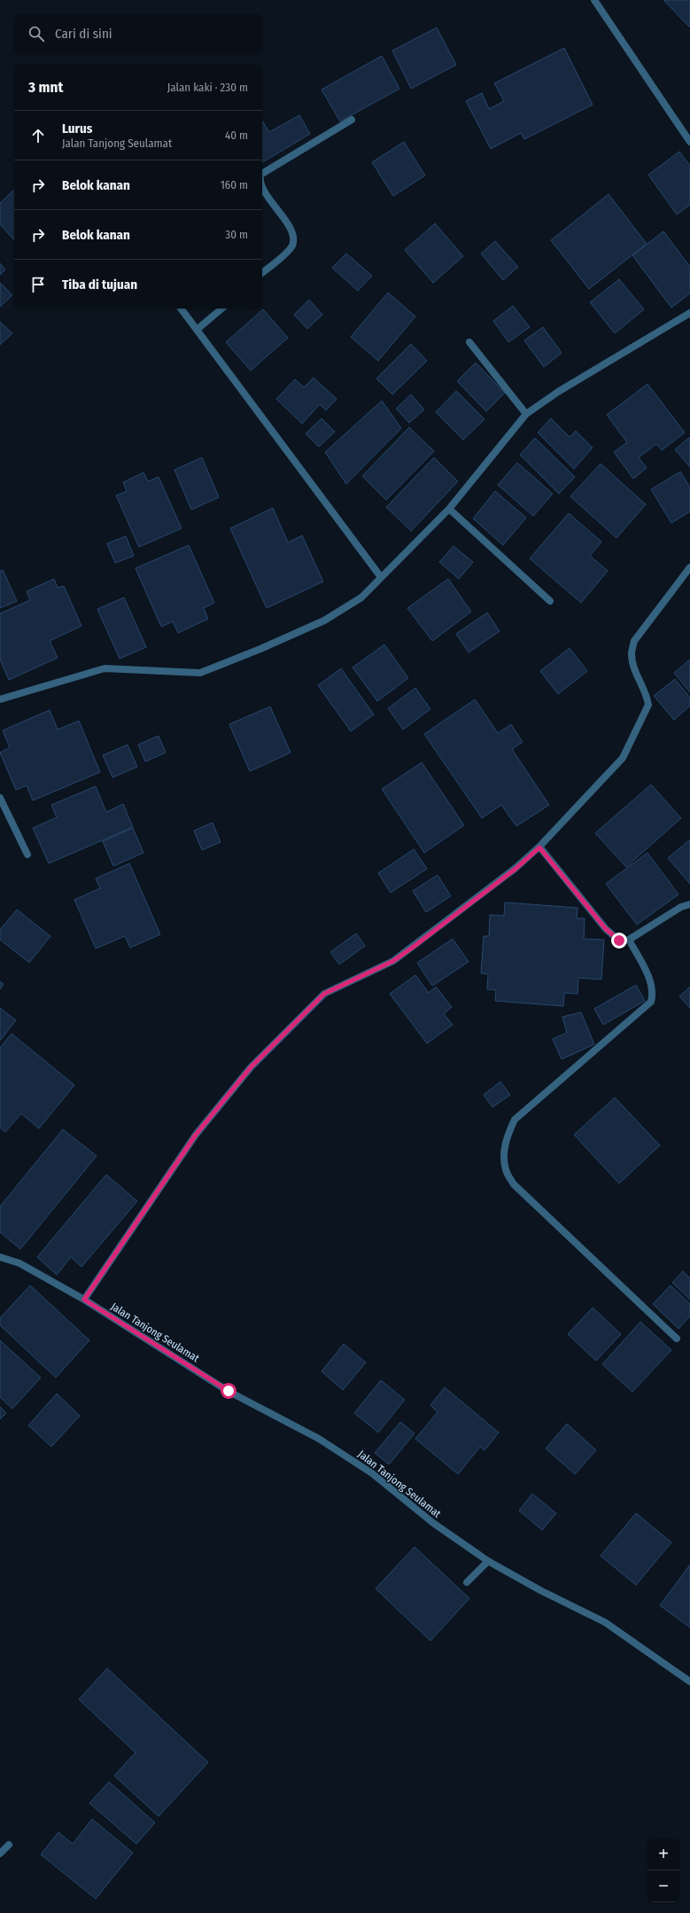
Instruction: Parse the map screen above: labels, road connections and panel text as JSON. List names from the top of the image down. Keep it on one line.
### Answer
{"streets":{"street":["Jalan Tanjong Seulamat"]},"page":{"search":"Cari di sini","heading":["3 mnt","Jalan kaki · 230 m"],"list":[["Lurus","Jalan Tanjong Seulamat","40 m"],["Belok kanan","160 m"],["Belok kanan","30 m"],"Tiba di tujuan"],"map_buttons":["+","−"]}}
